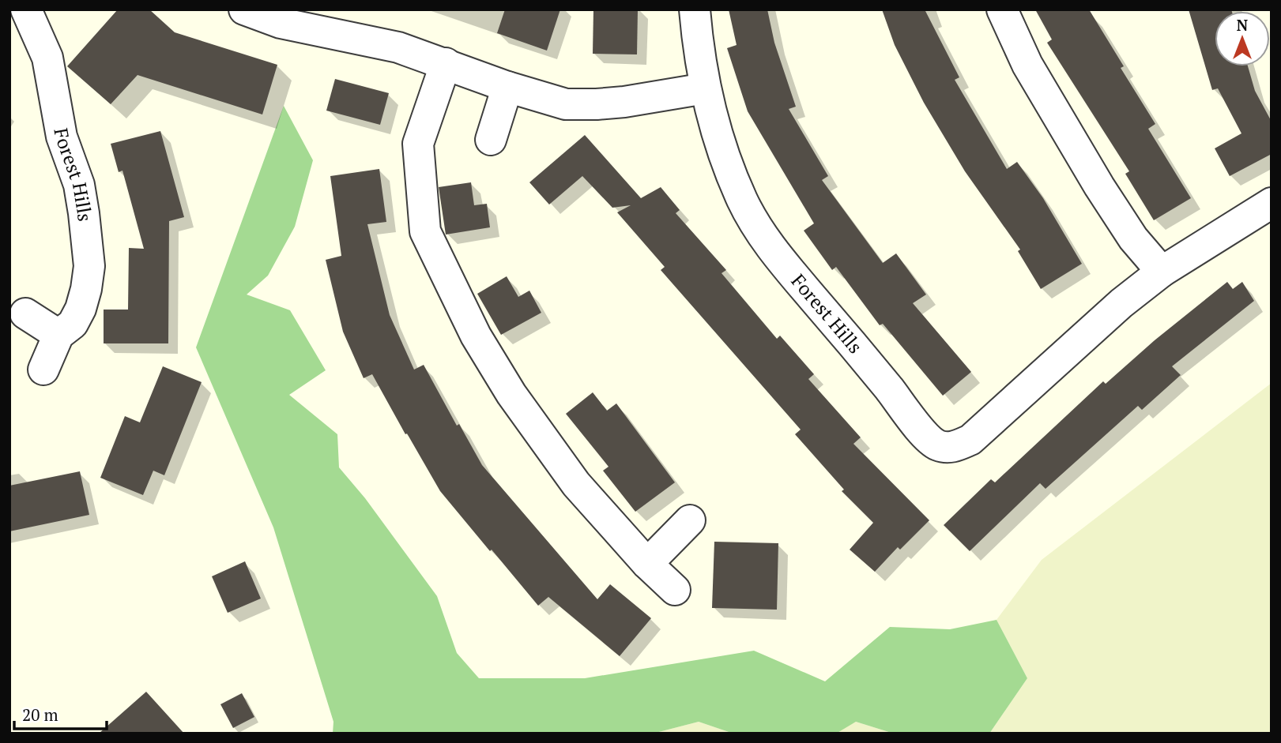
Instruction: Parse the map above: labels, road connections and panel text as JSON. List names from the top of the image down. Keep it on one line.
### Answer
{"streets":{"street":["Forest Hills"]},"scale_bar":"20 m","north":"top"}
